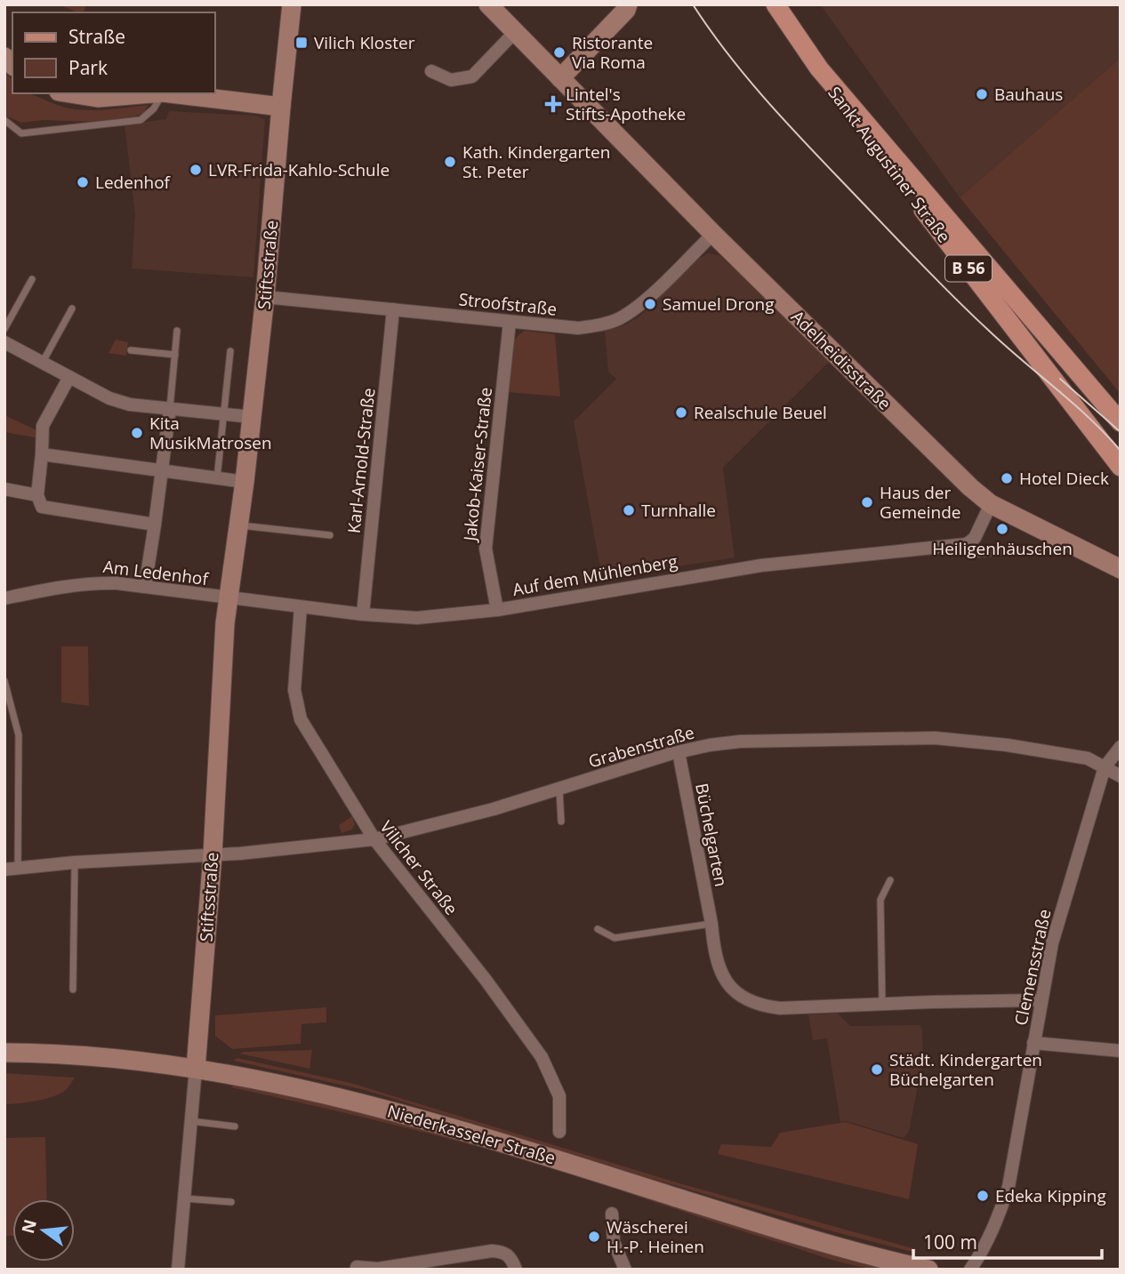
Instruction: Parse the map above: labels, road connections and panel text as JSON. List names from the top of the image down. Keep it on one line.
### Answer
{"streets":{"main road":["Sankt Augustiner Straße","B 56"],"street":["Stiftsstraße","Stroofstraße","Adelheidisstraße","Karl-Arnold-Straße","Jakob-Kaiser-Straße","Am Ledenhof","Auf dem Mühlenberg","Grabenstraße","Büchelgarten","Vilicher Straße","Clemensstraße","Niederkasseler Straße"]},"crossings":[["Stiftsstraße","Stroofstraße"],["Stiftsstraße","Am Ledenhof"],["Stiftsstraße","Auf dem Mühlenberg"],["Stiftsstraße","Grabenstraße"],["Stiftsstraße","Niederkasseler Straße"],["Stroofstraße","Adelheidisstraße"],["Stroofstraße","Karl-Arnold-Straße"],["Stroofstraße","Jakob-Kaiser-Straße"],["Adelheidisstraße","Auf dem Mühlenberg"],["Karl-Arnold-Straße","Auf dem Mühlenberg"],["Jakob-Kaiser-Straße","Auf dem Mühlenberg"],["Am Ledenhof","Auf dem Mühlenberg"],["Auf dem Mühlenberg","Vilicher Straße"],["Grabenstraße","Büchelgarten"],["Grabenstraße","Vilicher Straße"],["Grabenstraße","Clemensstraße"],["Büchelgarten","Clemensstraße"]],"places":{"transit":["Vilich Kloster"],"other":["Ristorante Via Roma","Bauhaus","Kath. Kindergarten St. Peter","LVR-Frida-Kahlo-Schule","Ledenhof","Samuel Drong","Realschule Beuel","Kita MusikMatrosen","Hotel Dieck","Haus der Gemeinde","Turnhalle","Heiligenhäuschen","Städt. Kindergarten Büchelgarten","Edeka Kipping","Wäscherei H.-P. Heinen"],"health":["Lintel's Stifts-Apotheke"]},"legend":["Straße","Park"],"scale_bar":"100 m","north":"left"}
